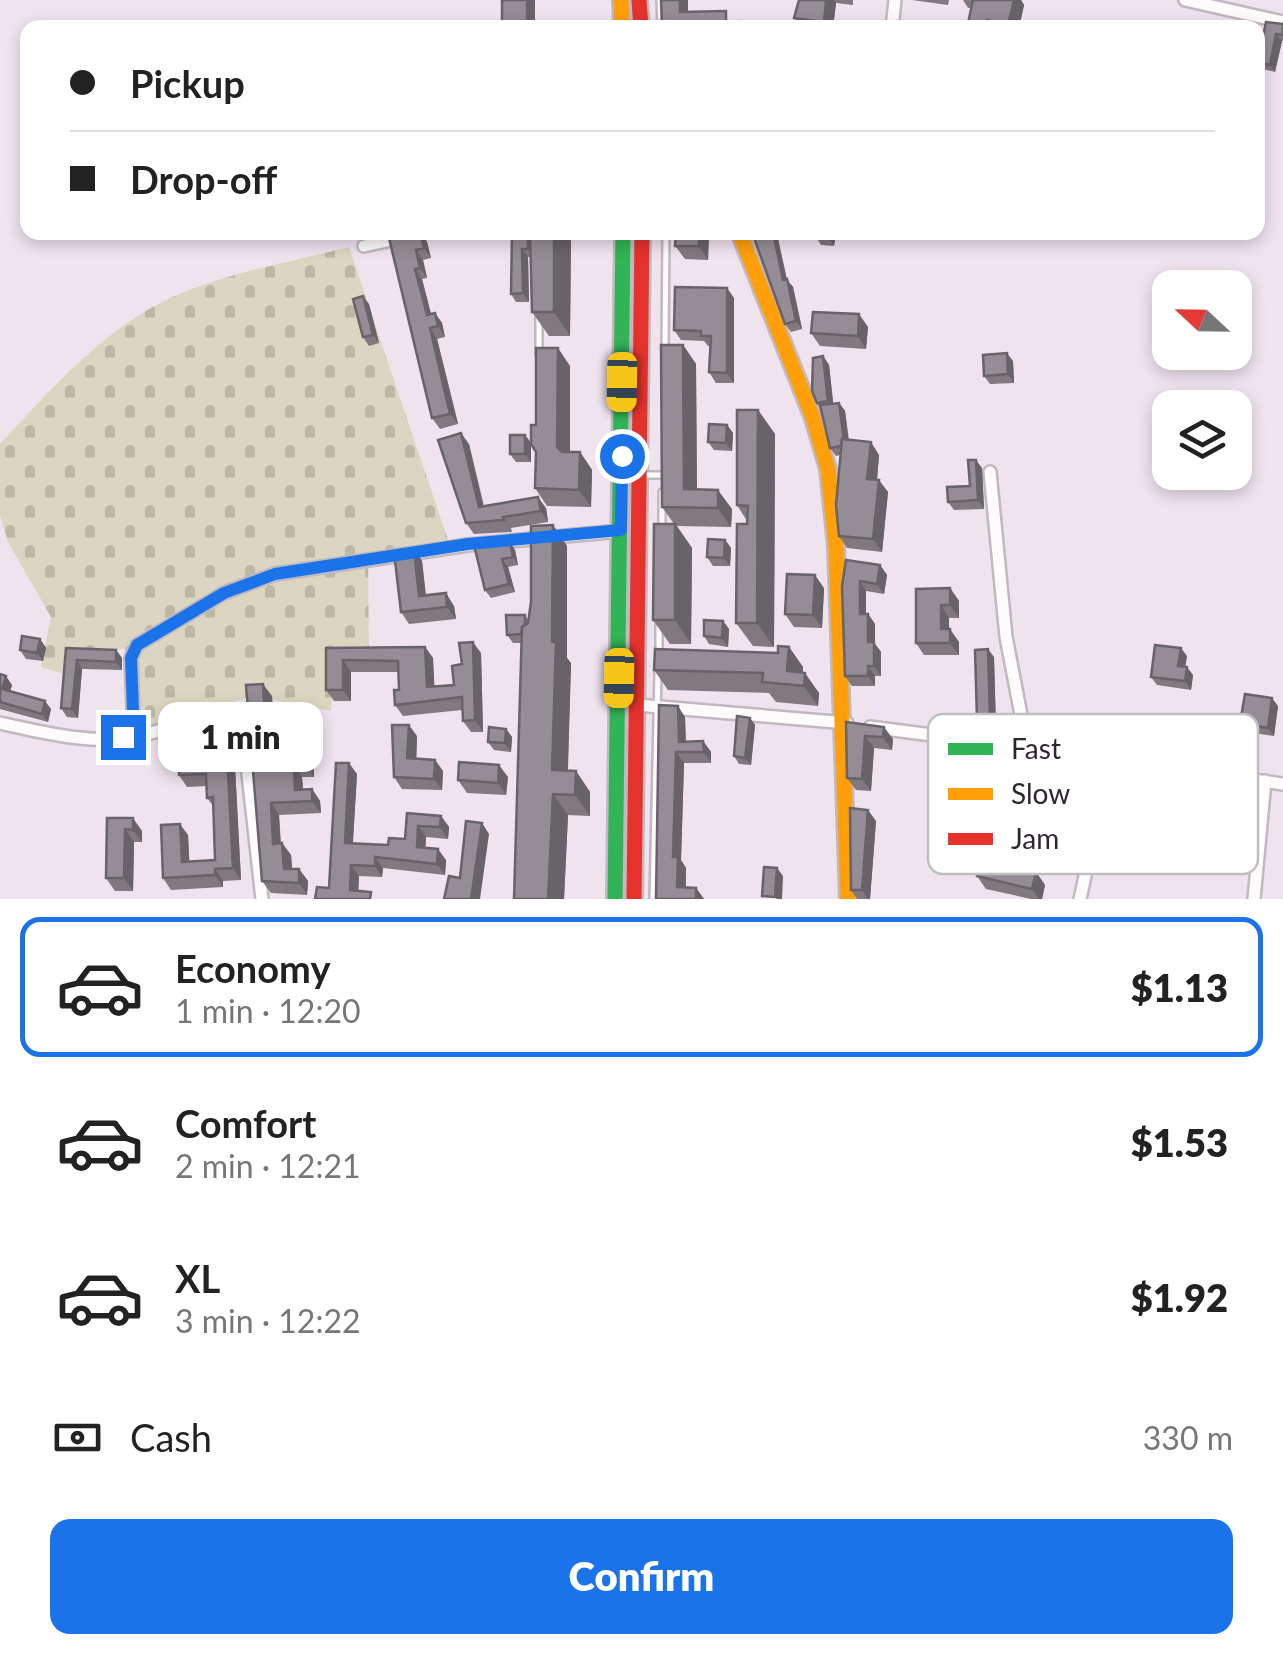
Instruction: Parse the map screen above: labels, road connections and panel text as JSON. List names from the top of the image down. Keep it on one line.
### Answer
{"legend":["Fast","Slow","Jam"],"north":"left","page":{"banner":["Pickup","Drop-off"],"bubble":"1 min","list":[{"name":"Economy","note":"1 min · 12:20","value":"$1.13"},{"name":"Comfort","note":"2 min · 12:21","value":"$1.53"},{"name":"XL","note":"3 min · 12:22","value":"$1.92"}],"pay":["Cash","330 m"],"buttons":"Confirm"}}
